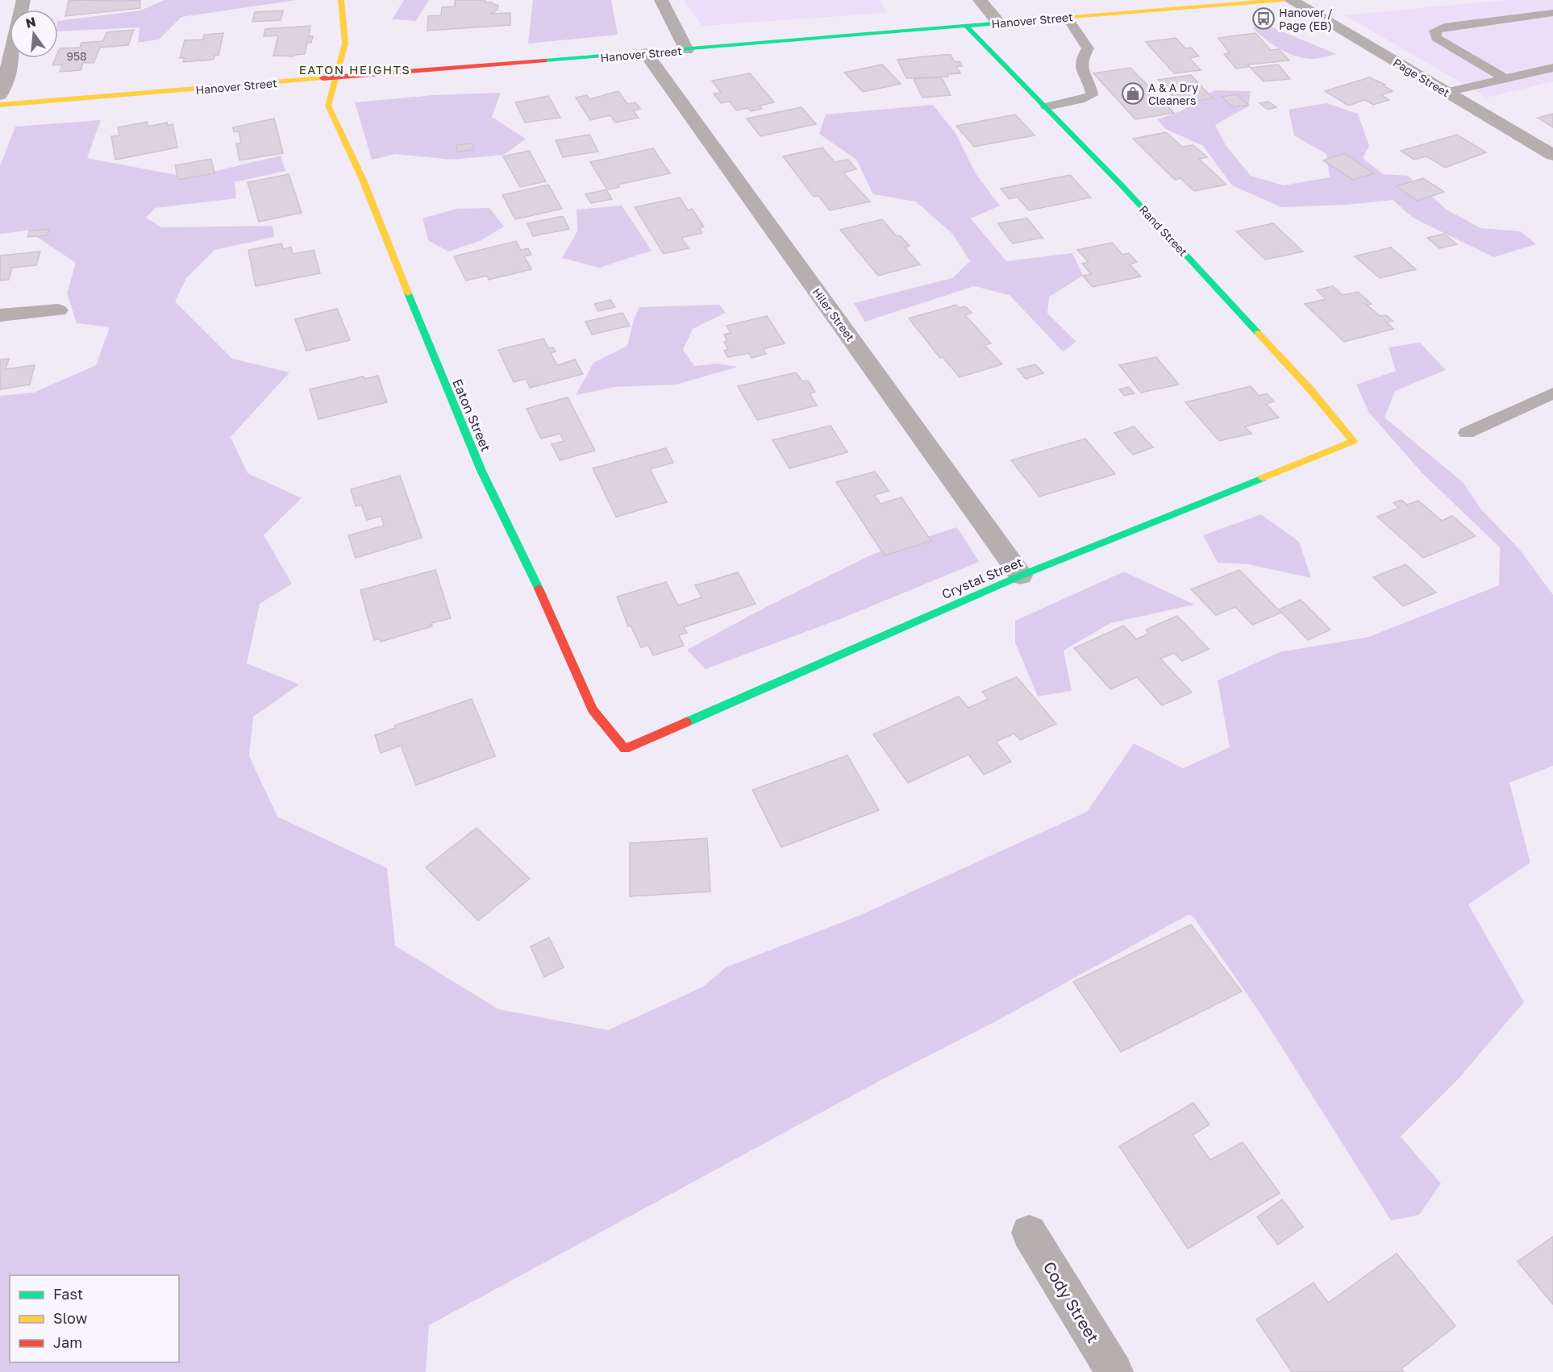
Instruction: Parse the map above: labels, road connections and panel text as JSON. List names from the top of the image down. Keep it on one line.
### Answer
{"streets":{"street":["Hanover Street","Page Street","Rand Street","Hiler Street","Eaton Street","Crystal Street","Cody Street"]},"crossings":[["Hanover Street","Rand Street"],["Hanover Street","Hiler Street"],["Hanover Street","Eaton Street"],["Rand Street","Crystal Street"],["Hiler Street","Crystal Street"],["Eaton Street","Crystal Street"]],"districts":["EATON HEIGHTS"],"places":{"bus stop":["Hanover / Page (EB)"],"shop":["A & A Dry Cleaners"]},"house_numbers":["958"],"legend":["Fast","Slow","Jam"],"north":"top"}
